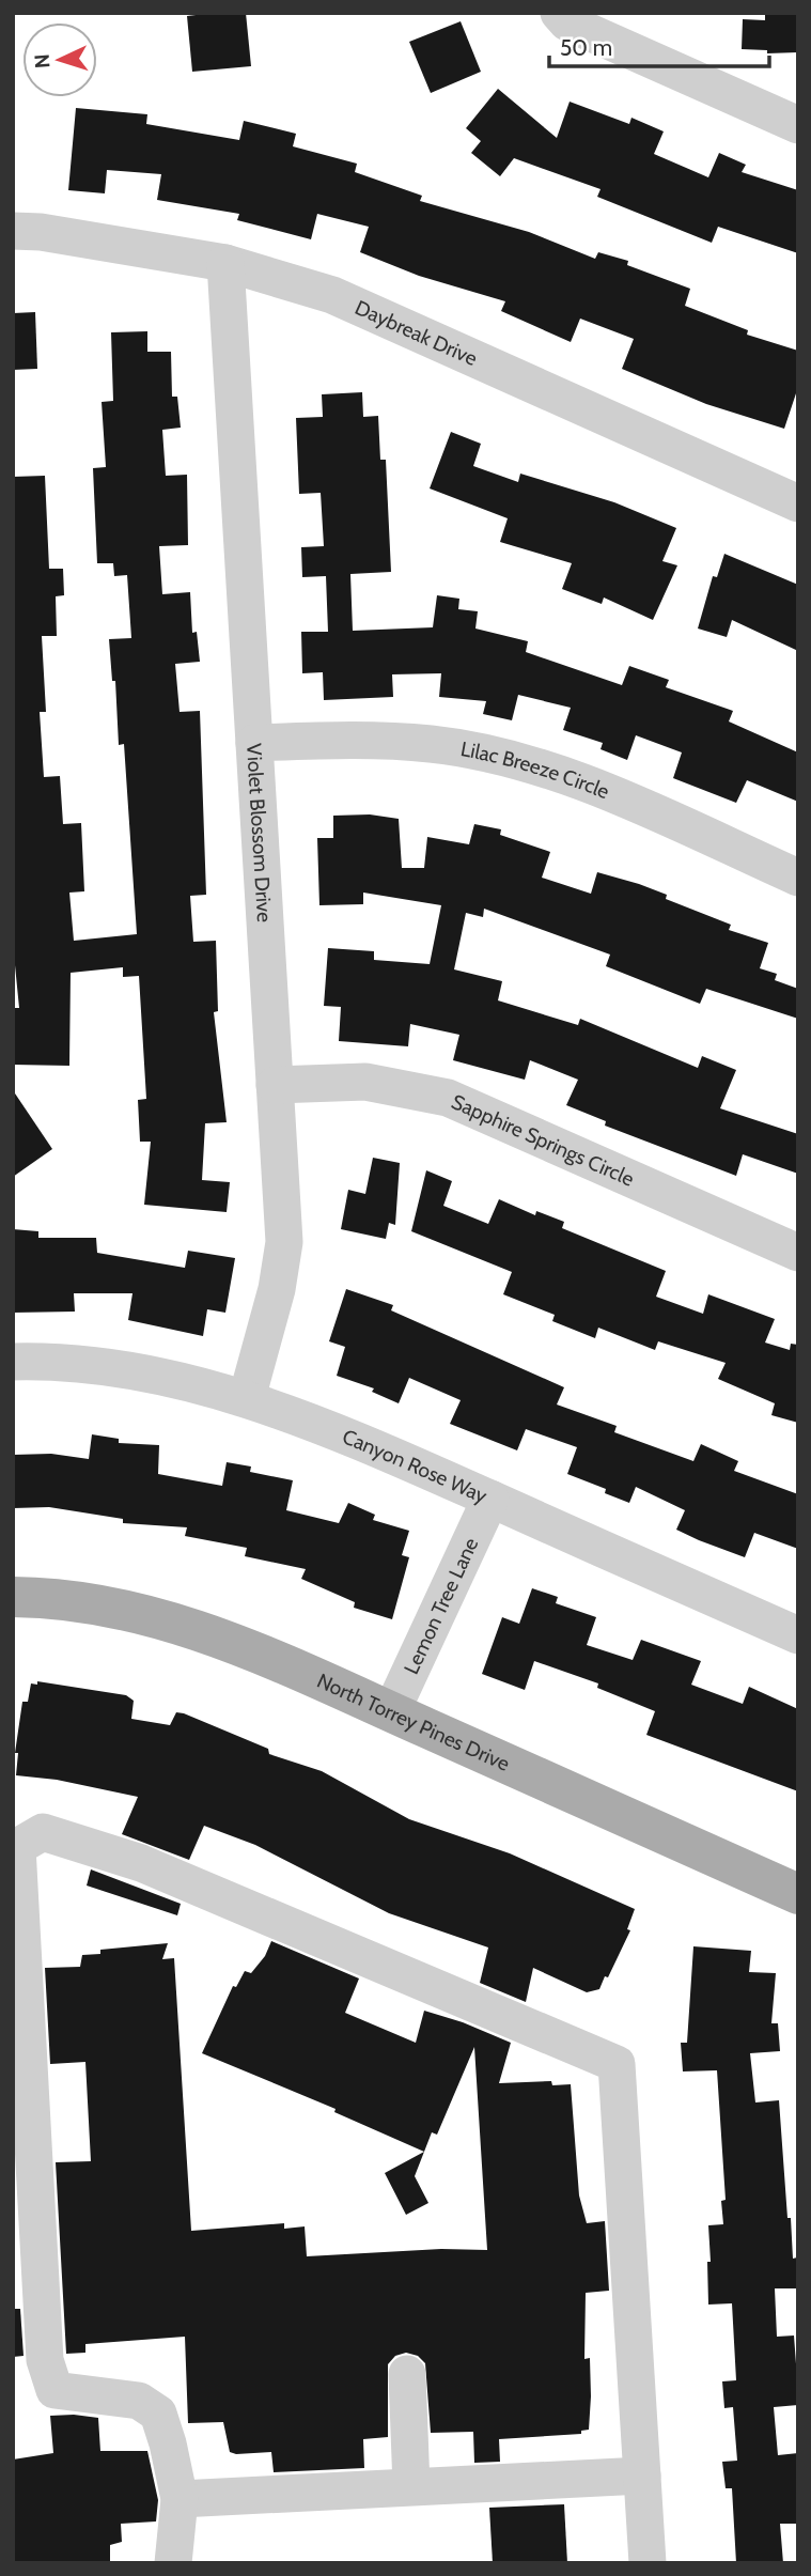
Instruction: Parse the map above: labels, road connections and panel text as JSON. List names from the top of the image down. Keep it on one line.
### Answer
{"streets":{"main road":["North Torrey Pines Drive"],"street":["Daybreak Drive","Lilac Breeze Circle","Violet Blossom Drive","Sapphire Springs Circle","Canyon Rose Way","Lemon Tree Lane"]},"crossings":[["Daybreak Drive","Violet Blossom Drive"],["Lilac Breeze Circle","Violet Blossom Drive"],["Violet Blossom Drive","Sapphire Springs Circle"],["Violet Blossom Drive","Canyon Rose Way"],["Canyon Rose Way","Lemon Tree Lane"],["Lemon Tree Lane","North Torrey Pines Drive"]],"scale_bar":"50 m","north":"left"}
